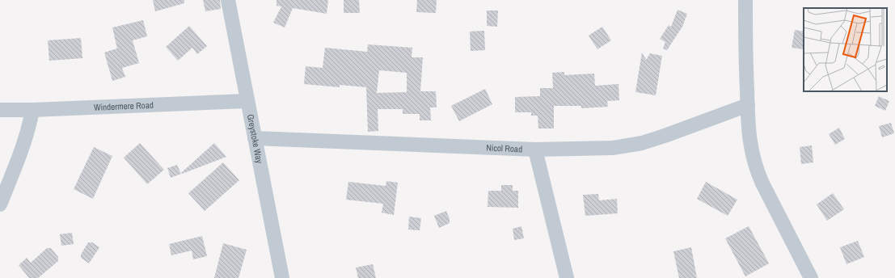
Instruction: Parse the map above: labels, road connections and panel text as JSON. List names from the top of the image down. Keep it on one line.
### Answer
{"streets":{"street":["Windermere Road","Greystoke Way","Nicol Road"]},"crossings":[["Windermere Road","Greystoke Way"],["Greystoke Way","Nicol Road"]]}
